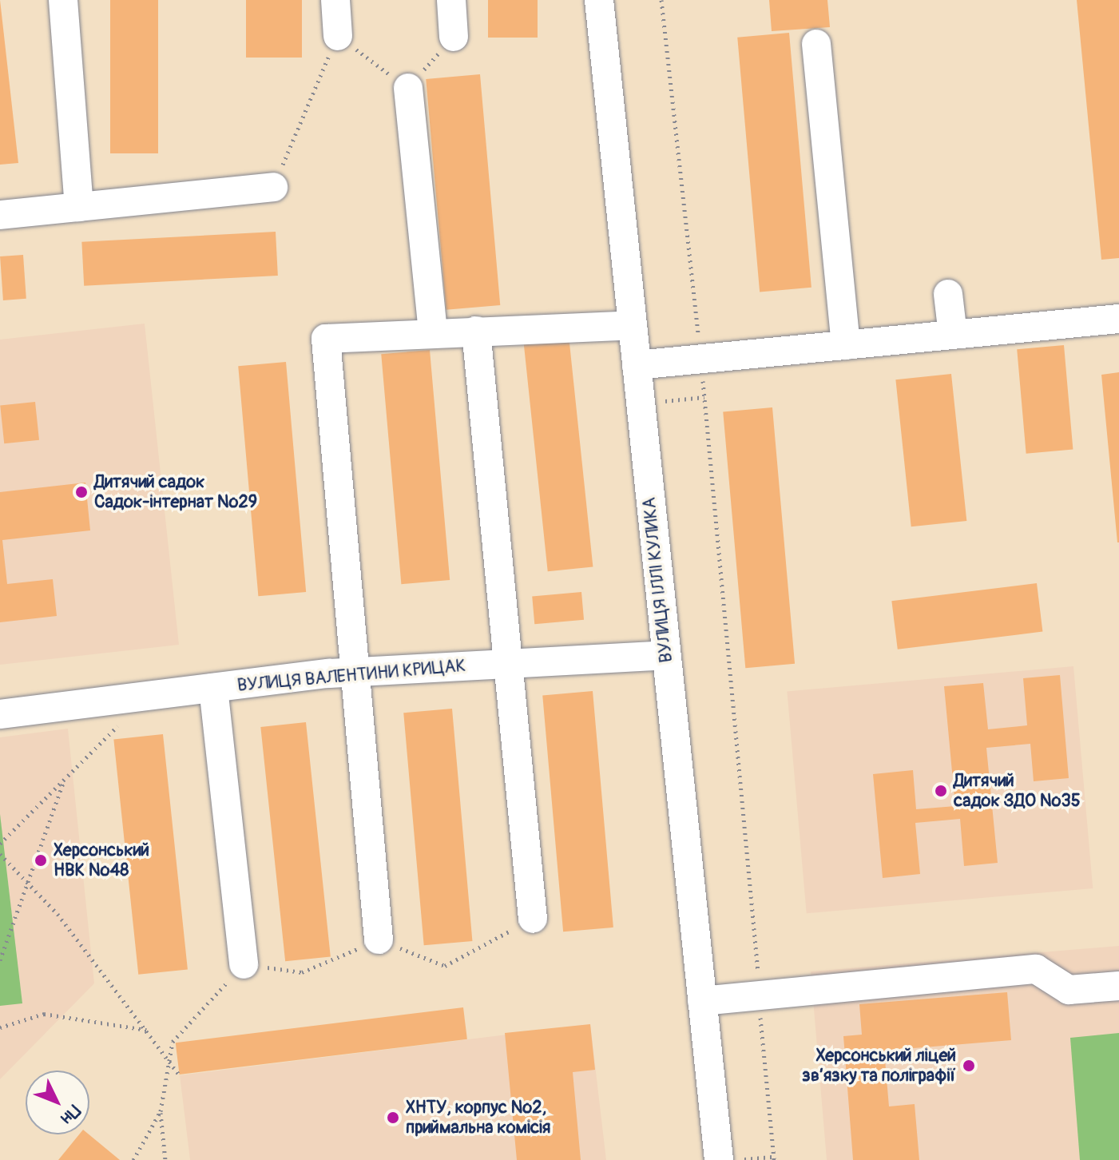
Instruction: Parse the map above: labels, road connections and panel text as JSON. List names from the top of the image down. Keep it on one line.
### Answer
{"streets":{"street":["ВУЛИЦЯ ІЛЛІ КУЛИКА","ВУЛИЦЯ ВАЛЕНТИНИ КРИЦАК"]},"crossings":[["ВУЛИЦЯ ІЛЛІ КУЛИКА","ВУЛИЦЯ ВАЛЕНТИНИ КРИЦАК"]],"places":["Дитячий садок Садок-інтернат №29","Дитячий садок ЗДО №35","Херсонський НВК №48","Херсонський ліцей зв’язку та поліграфії","ХНТУ, корпус №2, приймальна комісія"],"north":"bottom right"}
